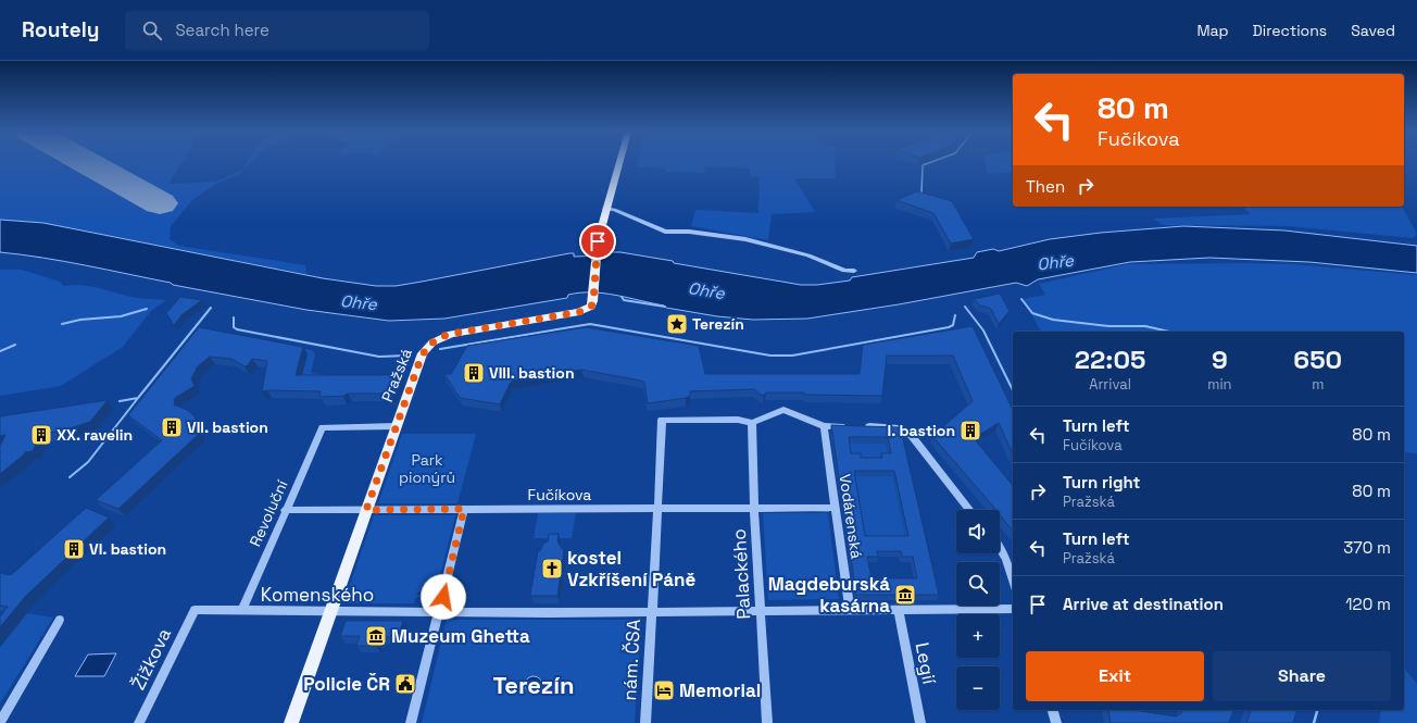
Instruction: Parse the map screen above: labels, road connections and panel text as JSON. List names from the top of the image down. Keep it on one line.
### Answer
{"streets":{"main road":["Pražská"],"street":["Fučíkova","Revoluční","Vodárenská","Palackého","Komenského","Žižkova","nám. ČSA","Legií"]},"crossings":[["Pražská","Fučíkova"],["Pražská","Revoluční"],["Pražská","Komenského"],["Fučíkova","Revoluční"],["Fučíkova","Vodárenská"],["Fučíkova","Palackého"],["Revoluční","Komenského"],["Komenského","Žižkova"],["Komenského","nám. ČSA"]],"districts":["Terezín"],"water":["Ohře"],"parks":["Park pionýrů"],"places":{"place":["Terezín"],"building":["VIII. bastion","VII. bastion","I. bastion","XX. ravelin","VI. bastion"],"church":["kostel Vzkříšení Páně"],"museum":["Magdeburská kasárna","Muzeum Ghetta"],"public building":["Policie ČR"],"hotel":["Memorial"]},"page":{"header":"Routely","search":"Search here","nav":["Map","Directions","Saved"],"turn":["80 m","Fučíkova"],"then":"Then","eta":["22:05","Arrival","9","min","650","m"],"list":[{"name":"Turn left","note":"Fučíkova","value":"80 m"},{"name":"Turn right","note":"Pražská","value":"80 m"},{"name":"Turn left","note":"Pražská","value":"370 m"},{"name":"Arrive at destination","value":"120 m"}],"map_buttons":["+","−"],"buttons":["Exit","Share"]}}
